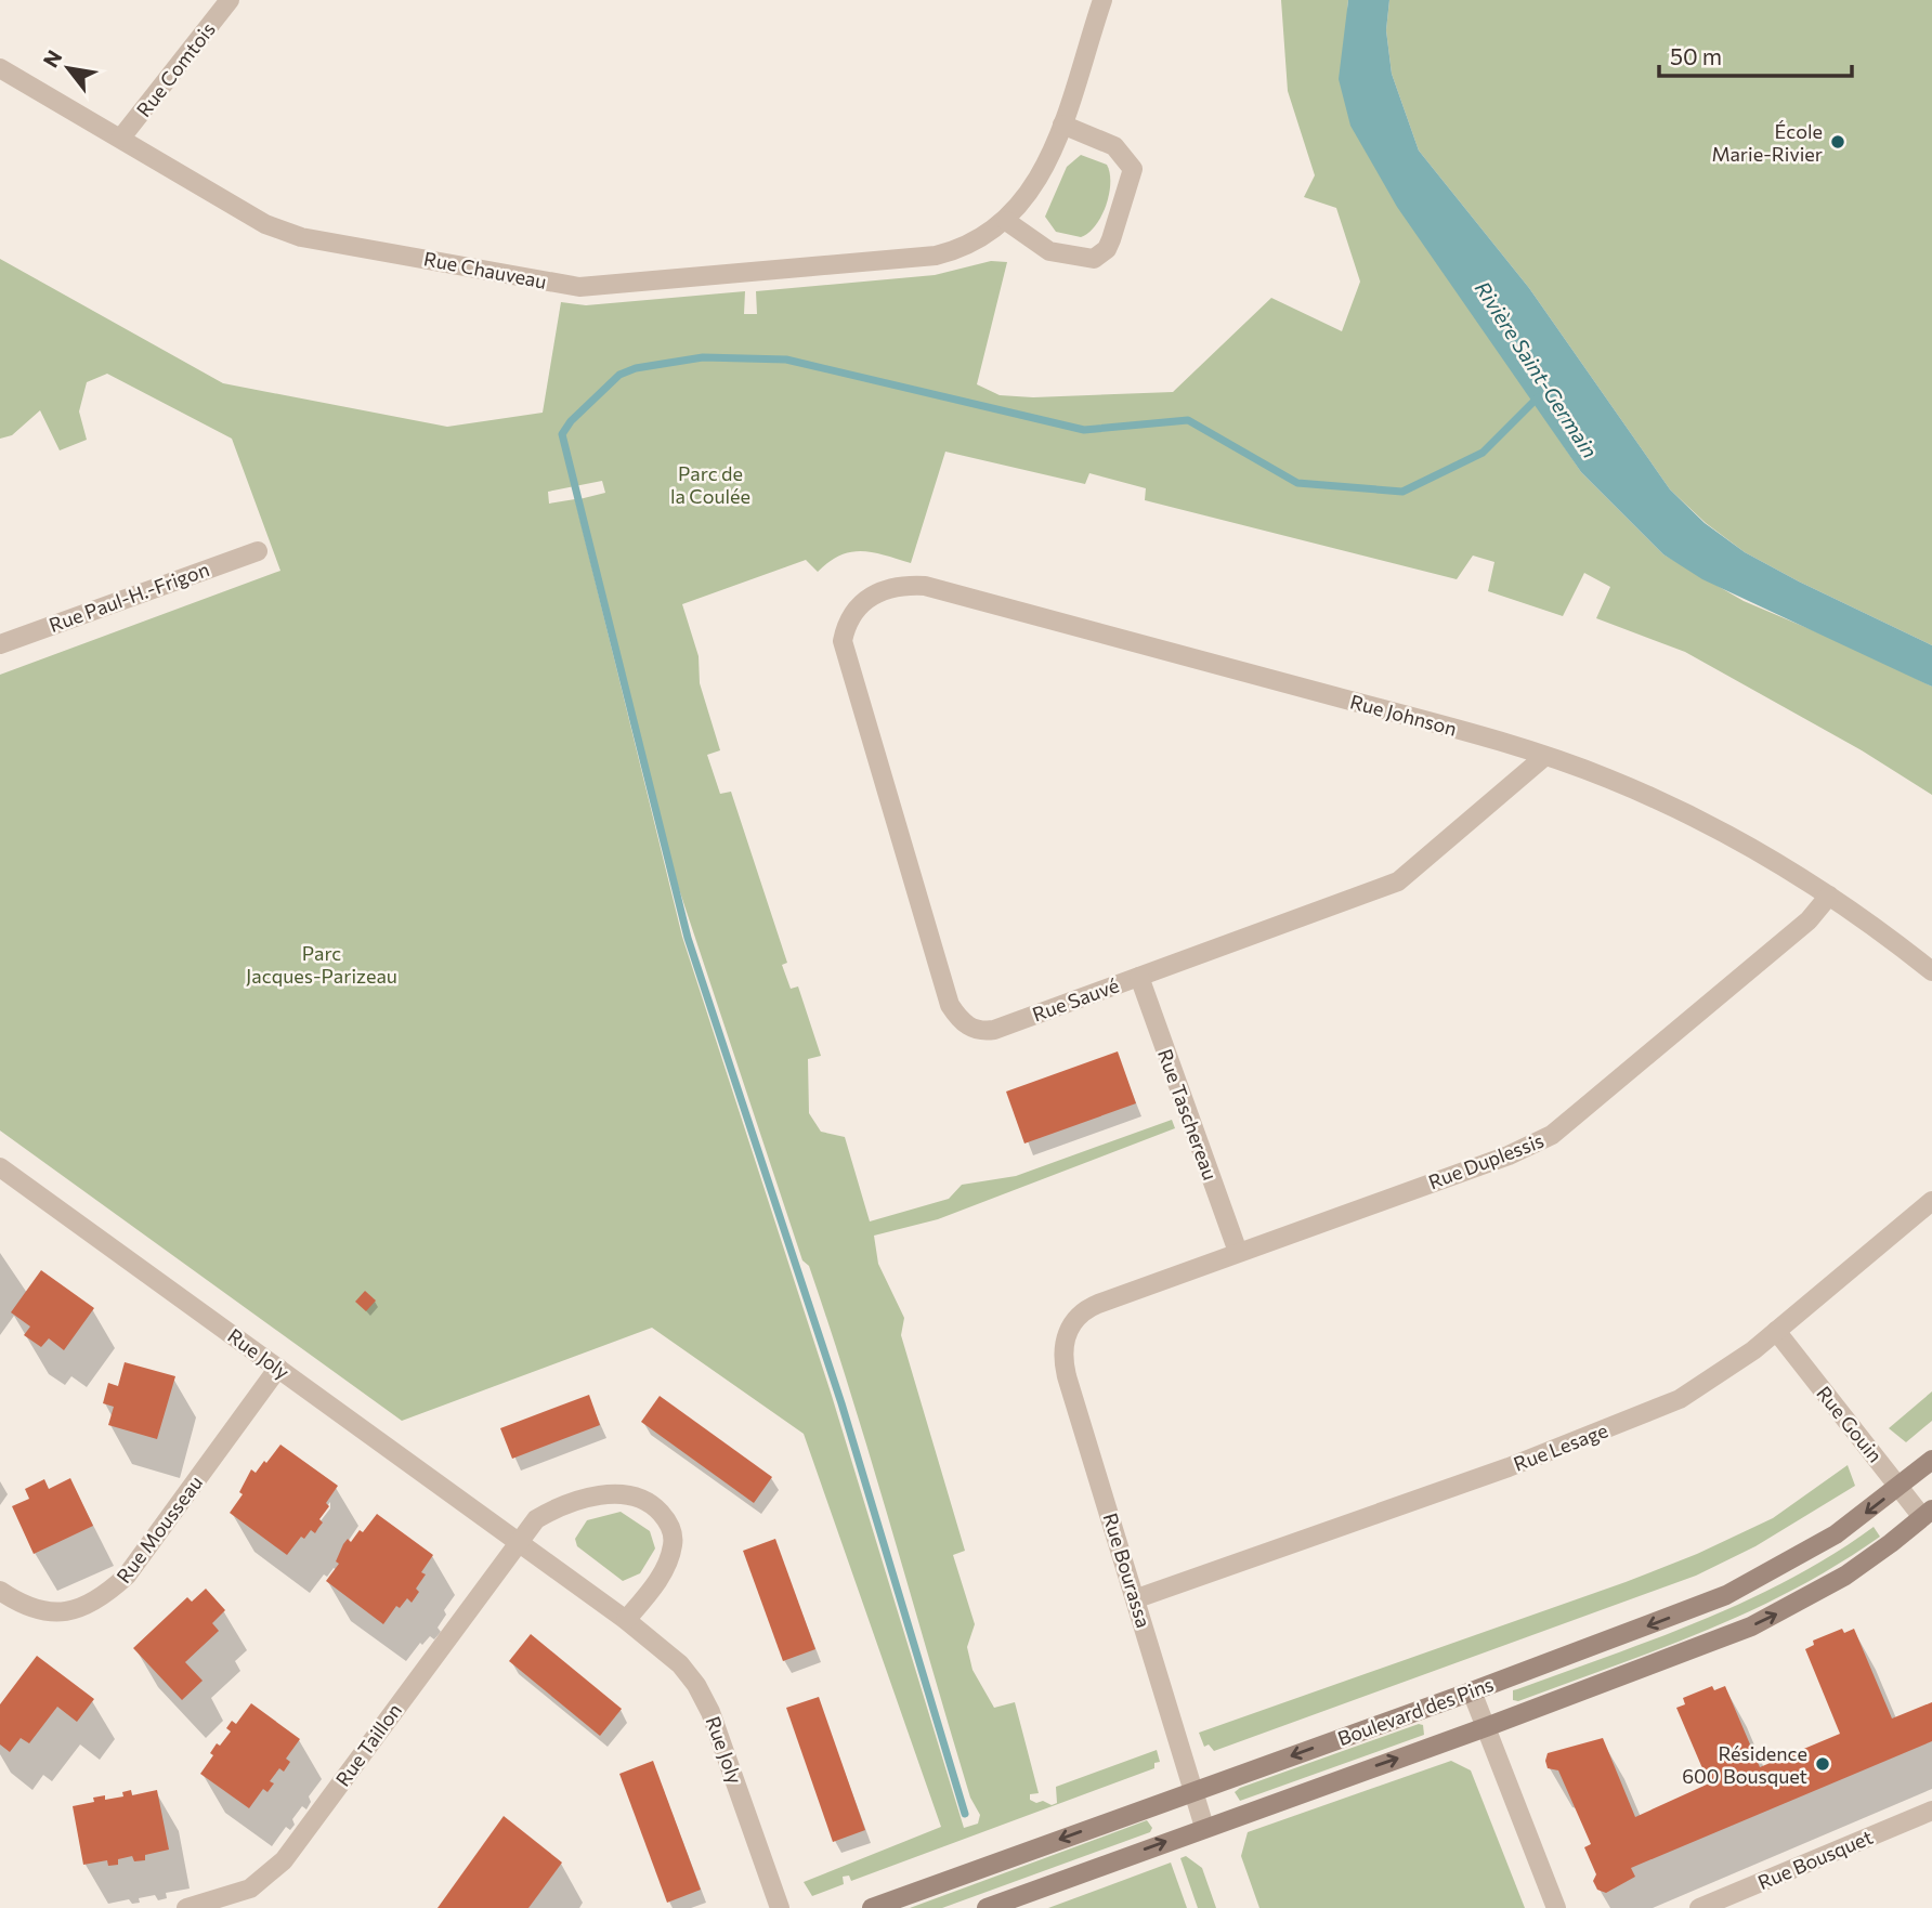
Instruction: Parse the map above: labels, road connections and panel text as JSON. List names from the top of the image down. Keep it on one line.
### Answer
{"streets":{"street":["Rue Comtois","Rue Chauveau","Rue Paul-H.-Frigon","Rue Johnson","Rue Sauvé","Rue Taschereau","Rue Duplessis","Rue Joly","Rue Gouin","Rue Lesage","Rue Mousseau","Rue Bourassa","Boulevard des Pins","Rue Taillon","Rue Bousquet"]},"crossings":[["Rue Comtois","Rue Chauveau"],["Rue Johnson","Rue Sauvé"],["Rue Johnson","Rue Duplessis"],["Rue Sauvé","Rue Taschereau"],["Rue Taschereau","Rue Duplessis"],["Rue Duplessis","Rue Bourassa"],["Rue Joly","Rue Mousseau"],["Rue Joly","Rue Taillon"],["Rue Gouin","Rue Lesage"],["Rue Gouin","Boulevard des Pins"],["Rue Lesage","Rue Bourassa"],["Rue Bourassa","Boulevard des Pins"]],"water":["Rivière Saint-Germain"],"parks":["Parc de la Coulée","Parc Jacques-Parizeau"],"places":["École Marie-Rivier","Résidence 600 Bousquet"],"scale_bar":"50 m","north":"top left"}
